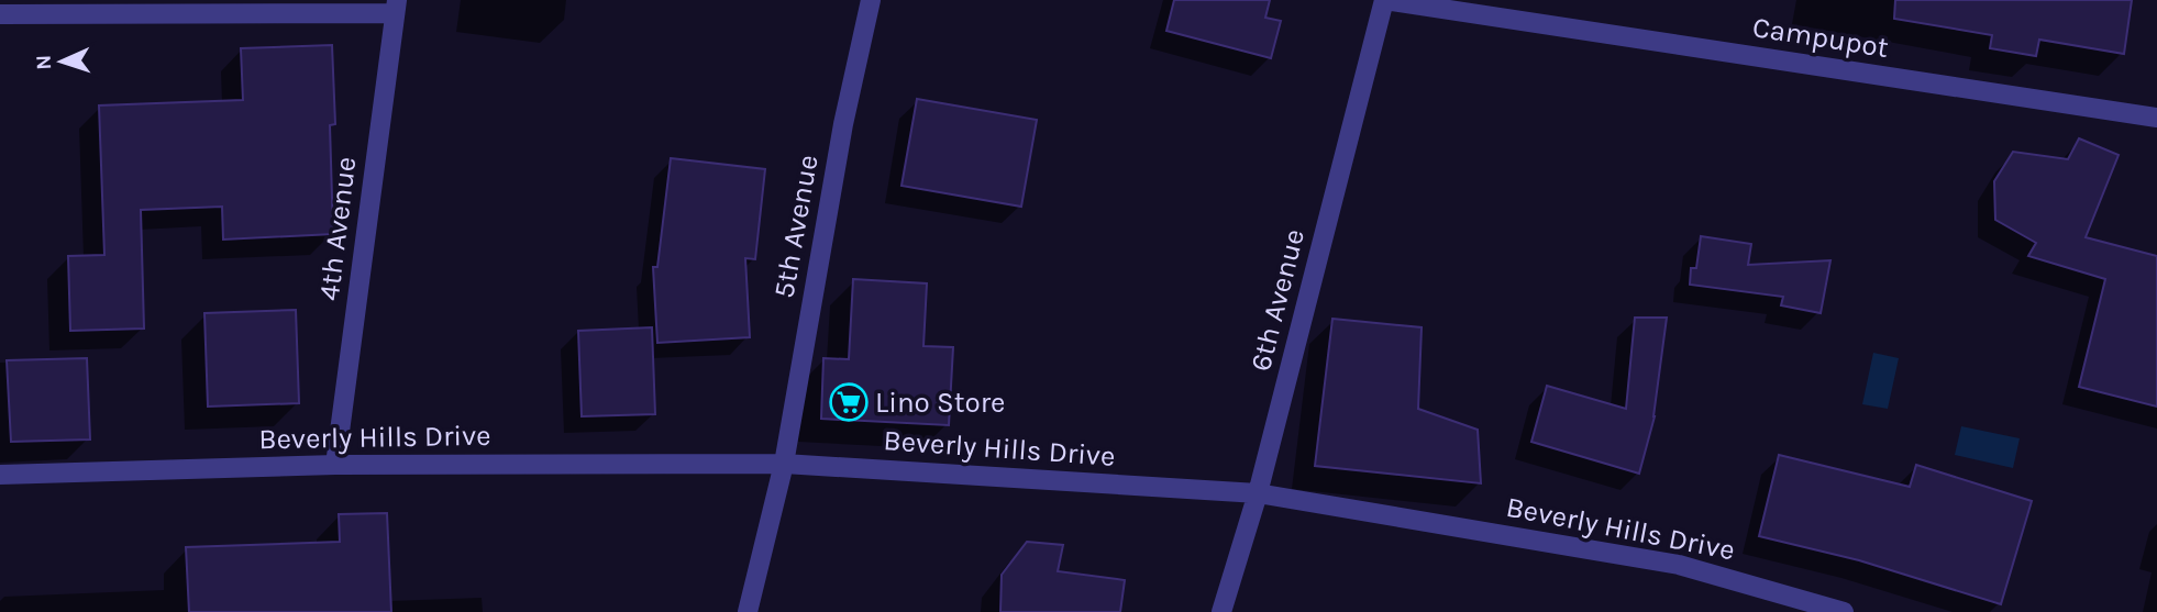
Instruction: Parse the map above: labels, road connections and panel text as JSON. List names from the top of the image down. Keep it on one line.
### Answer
{"streets":{"street":["Campupot","5th Avenue","4th Avenue","6th Avenue","Beverly Hills Drive"]},"crossings":[["Campupot","6th Avenue"],["5th Avenue","Beverly Hills Drive"],["4th Avenue","Beverly Hills Drive"],["6th Avenue","Beverly Hills Drive"]],"places":{"supermarket":["Lino Store"]},"north":"left"}
